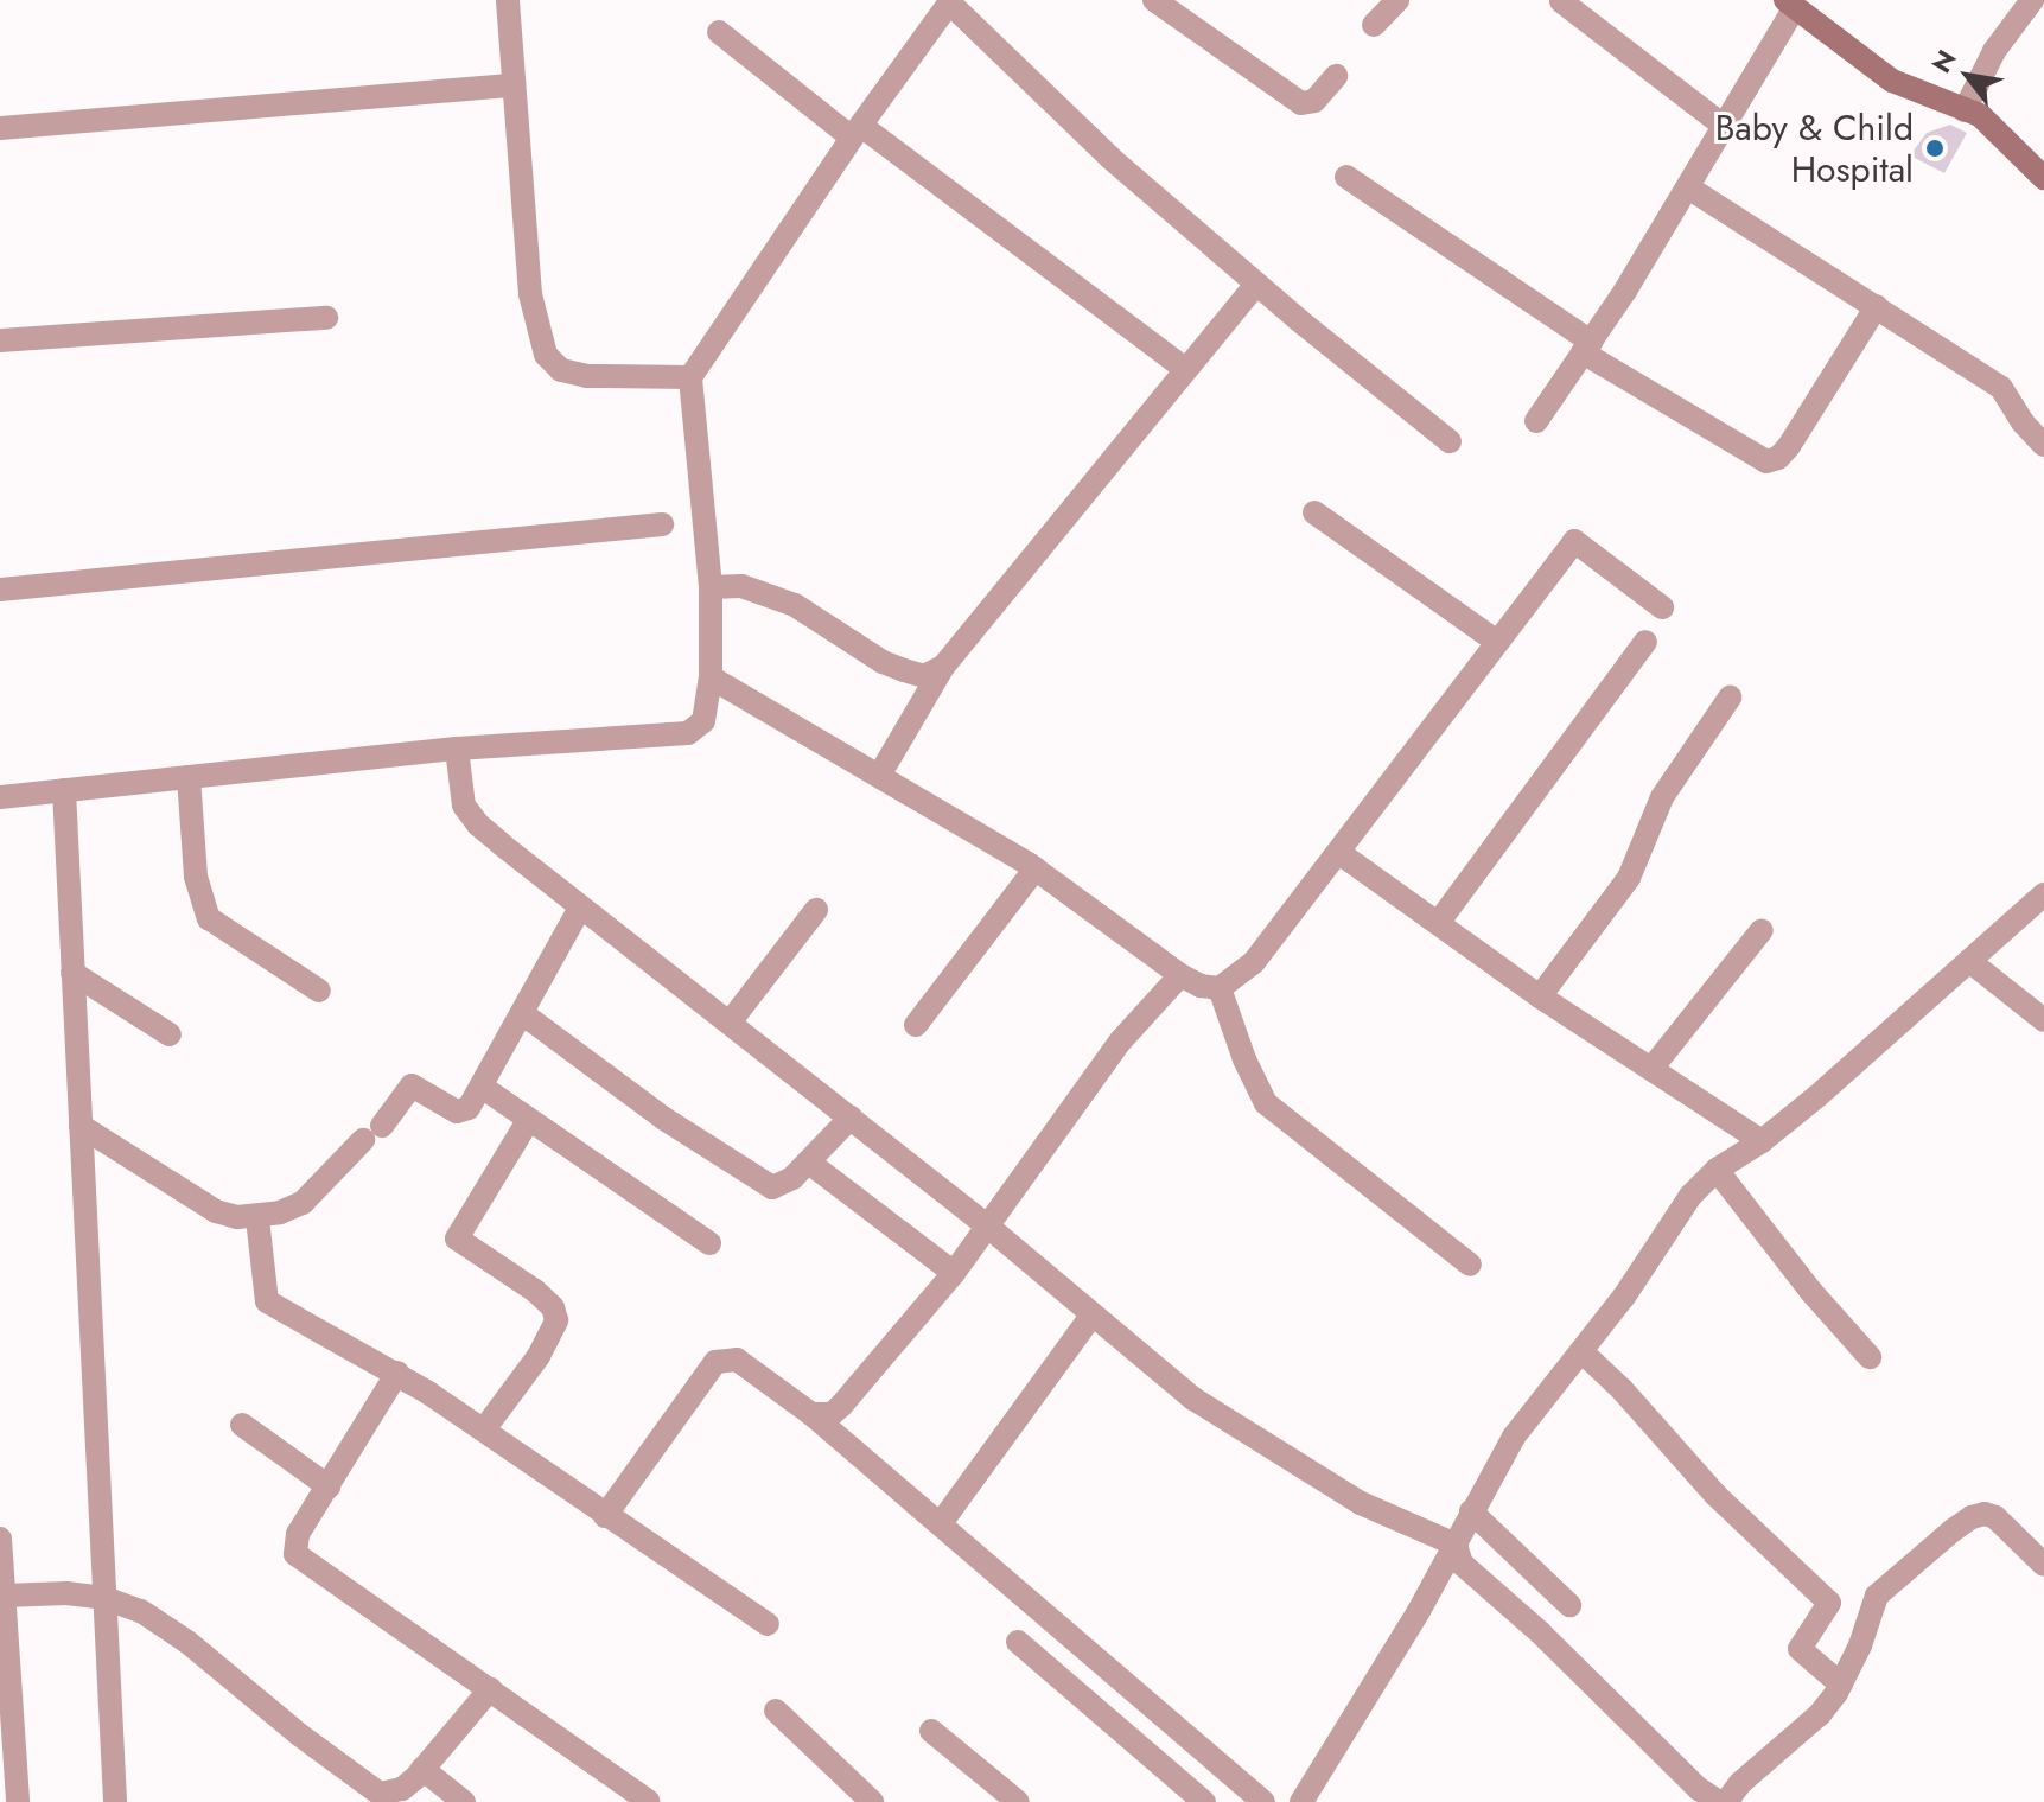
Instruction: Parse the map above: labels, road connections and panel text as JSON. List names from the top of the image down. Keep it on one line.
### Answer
{"places":["Baby & Child Hospital"],"north":"top left"}
